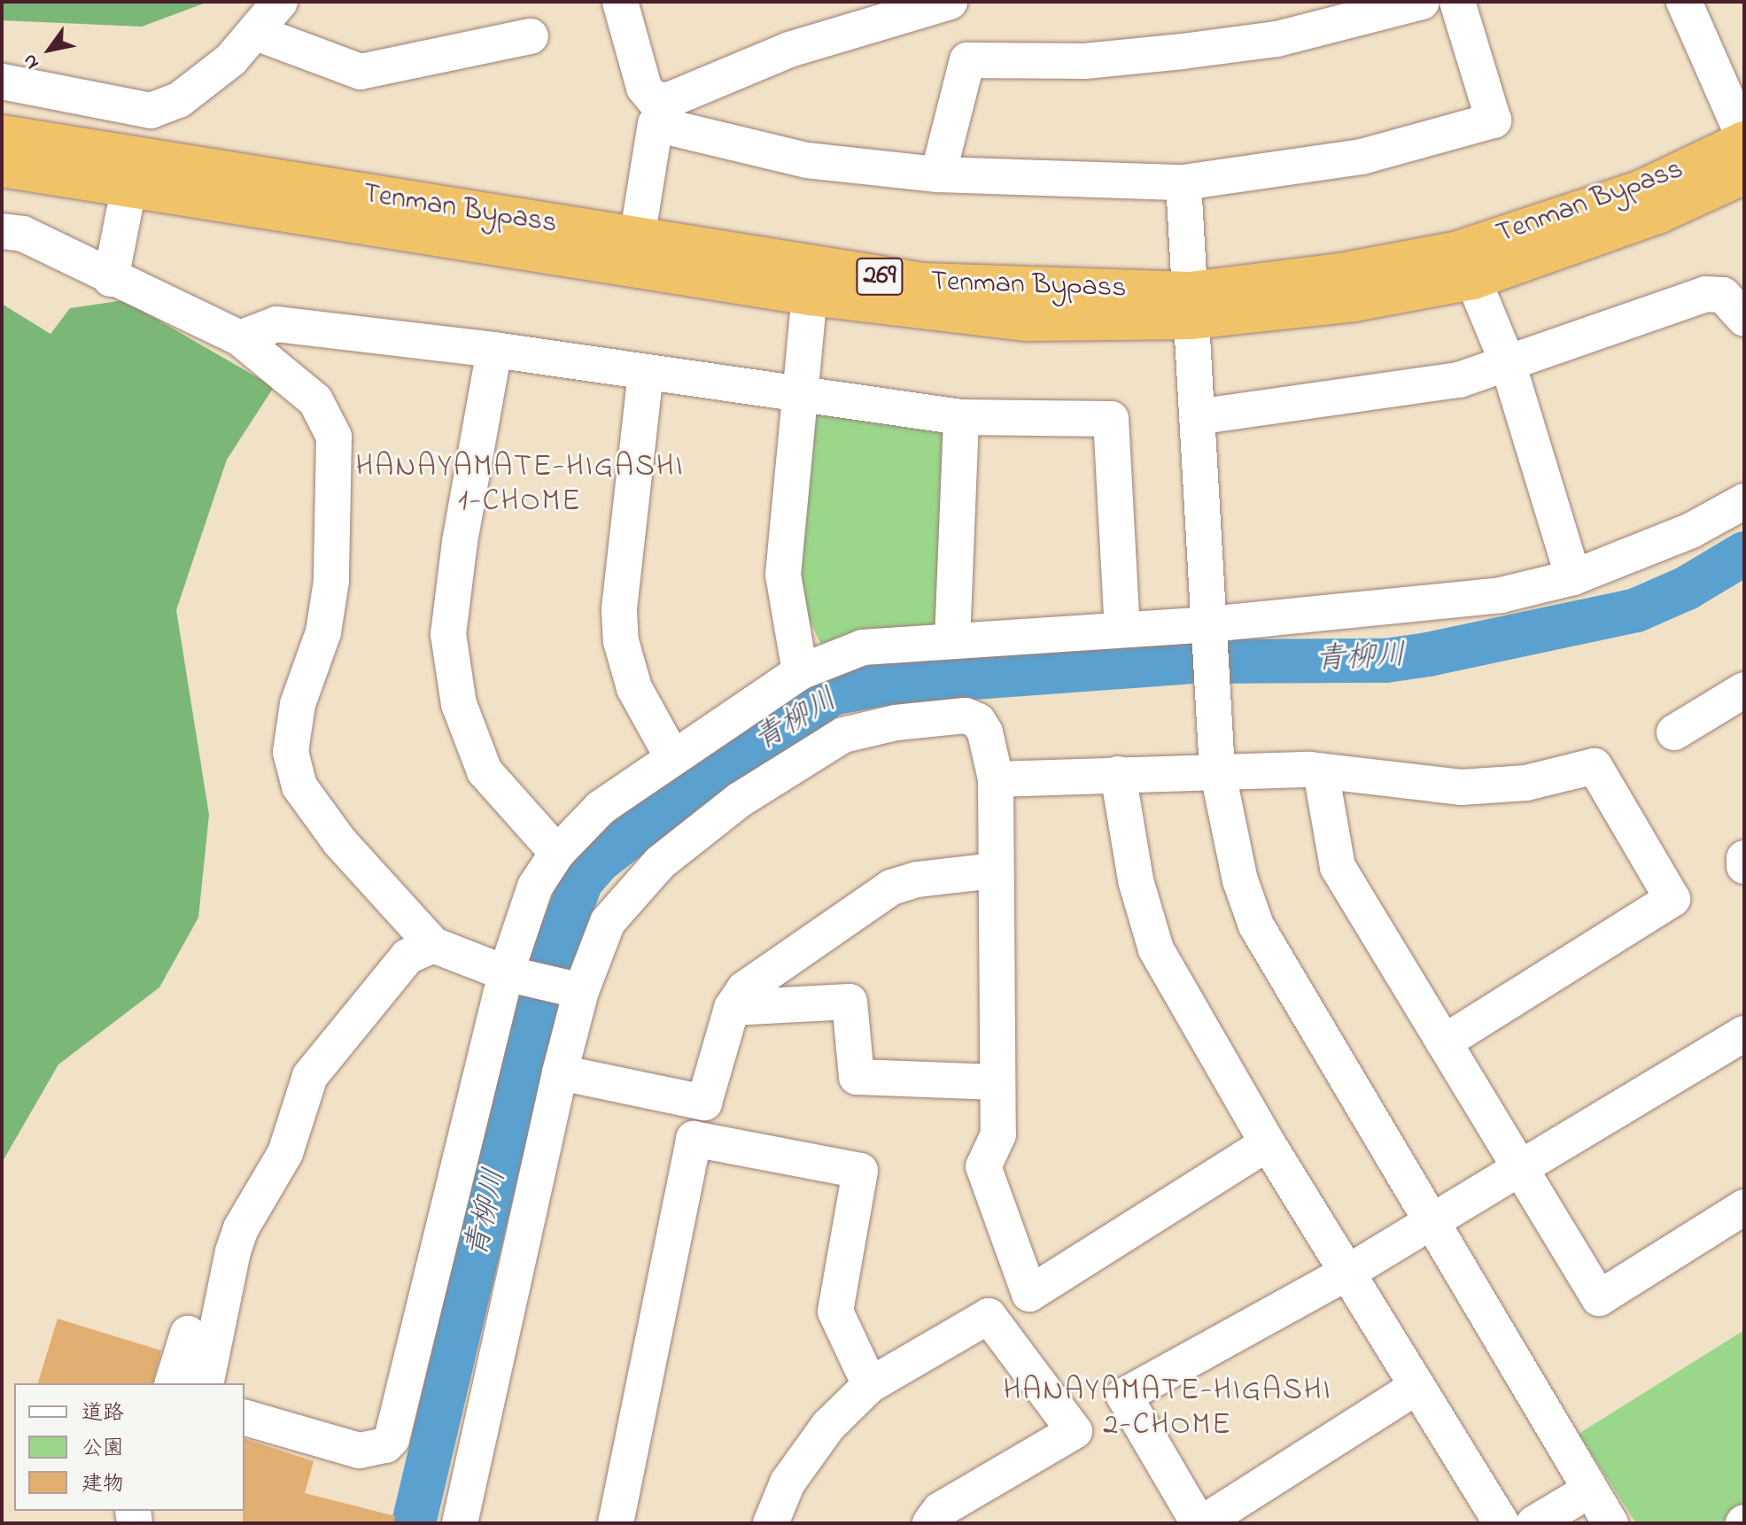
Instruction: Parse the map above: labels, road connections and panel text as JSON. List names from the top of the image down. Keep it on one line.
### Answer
{"streets":{"highway":["Tenman Bypass","269"]},"districts":["HANAYAMATE-HIGASHI 1-CHOME","HANAYAMATE-HIGASHI 2-CHOME"],"water":["青柳川"],"legend":["道路","公園","建物"],"north":"bottom left"}
